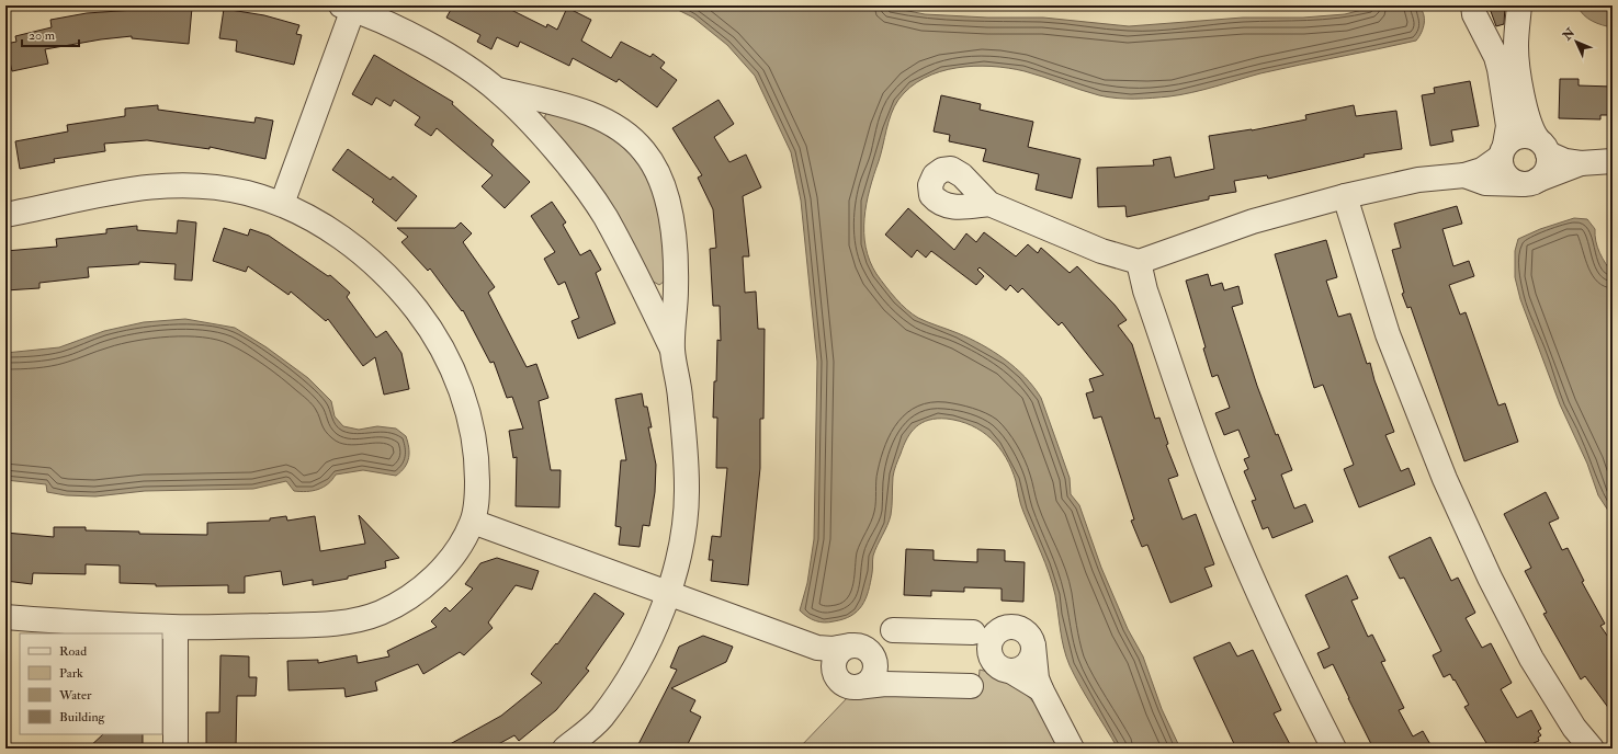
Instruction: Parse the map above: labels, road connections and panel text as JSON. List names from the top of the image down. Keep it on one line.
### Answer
{"legend":["Road","Park","Water","Building"],"scale_bar":"20 m","north":"top left"}
